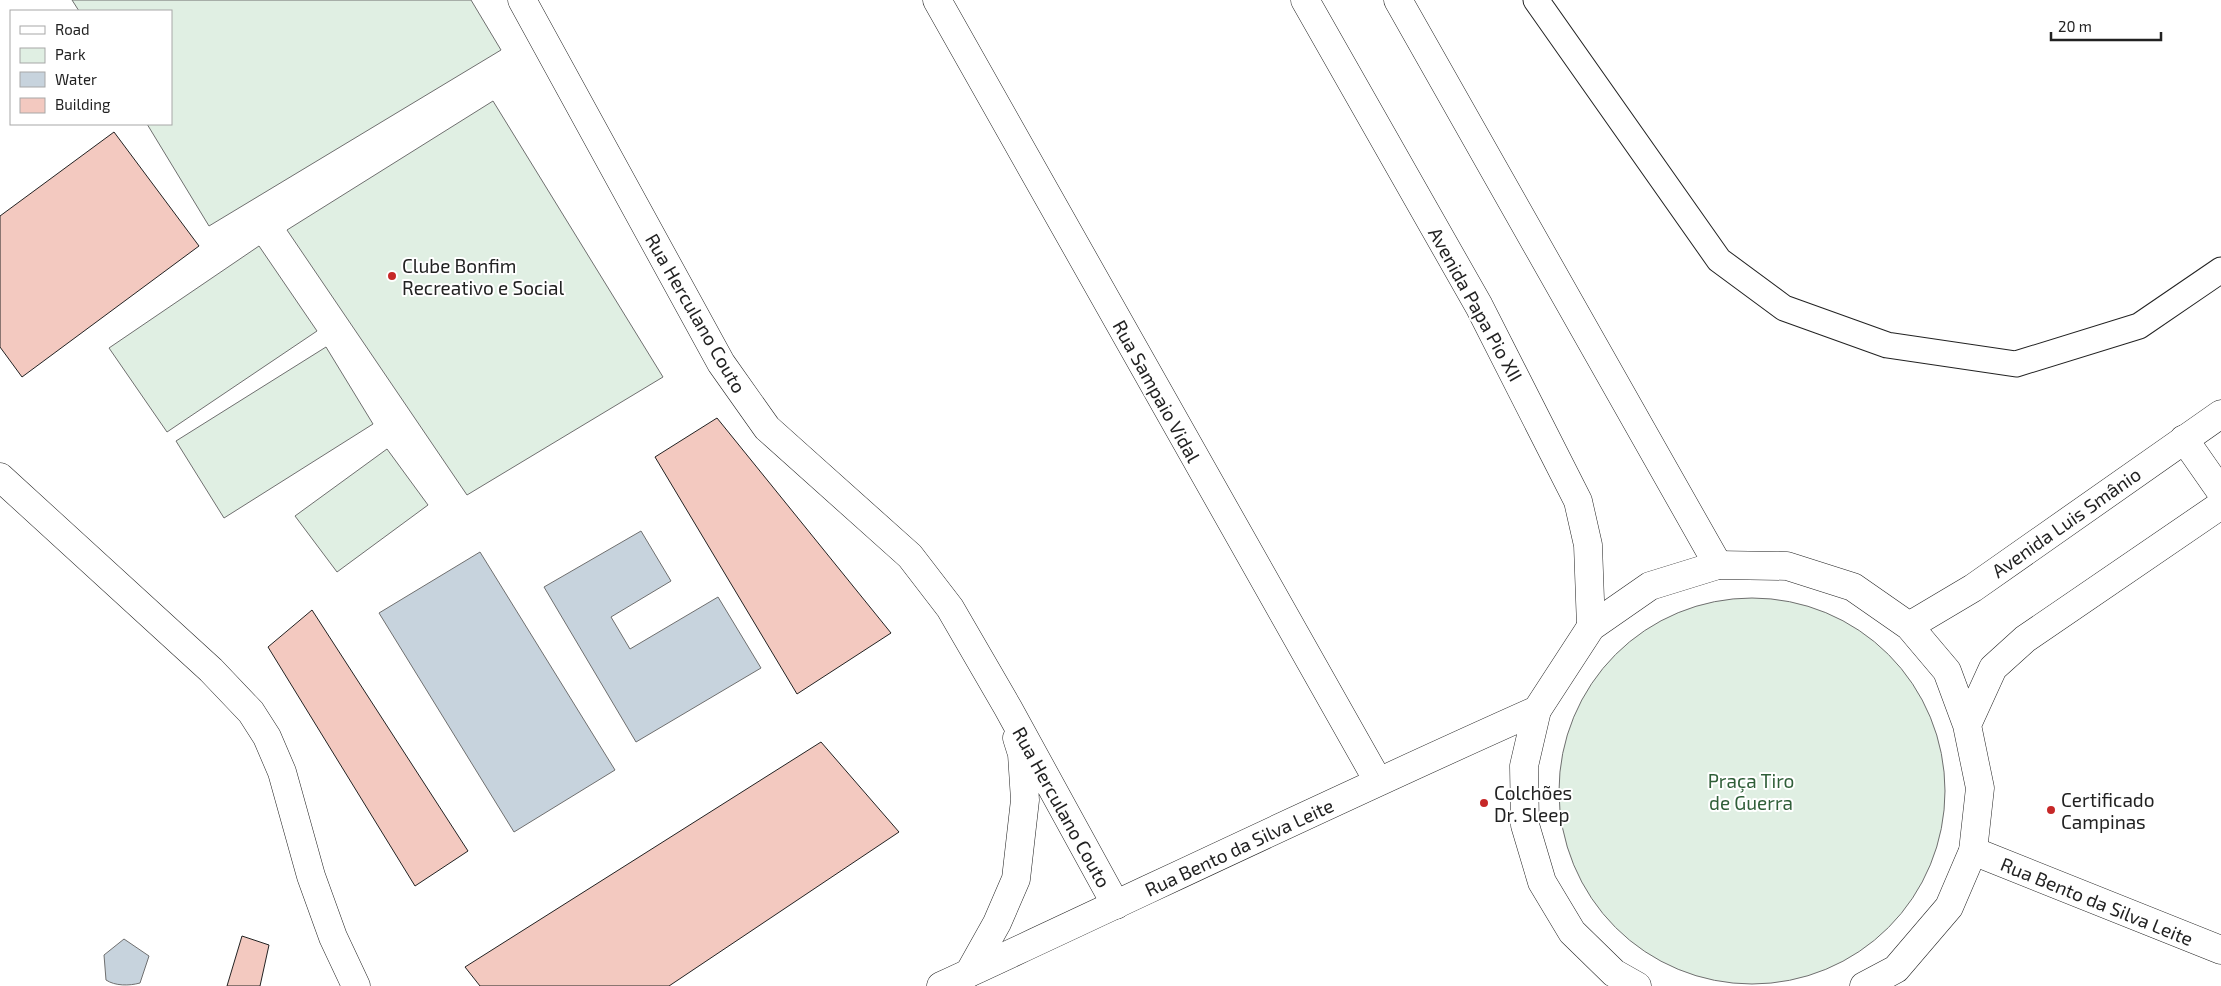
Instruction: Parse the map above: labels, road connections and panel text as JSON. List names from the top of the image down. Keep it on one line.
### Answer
{"streets":{"street":["Avenida Papa Pio XII","Rua Herculano Couto","Rua Sampaio Vidal","Avenida Luis Smânio","Rua Bento da Silva Leite"]},"crossings":[["Rua Herculano Couto","Rua Bento da Silva Leite"],["Rua Sampaio Vidal","Rua Bento da Silva Leite"]],"parks":["Praça Tiro de Guerra"],"places":["Clube Bonfim Recreativo e Social","Colchões Dr. Sleep","Certificado Campinas"],"legend":["Road","Park","Water","Building"],"scale_bar":"20 m"}
